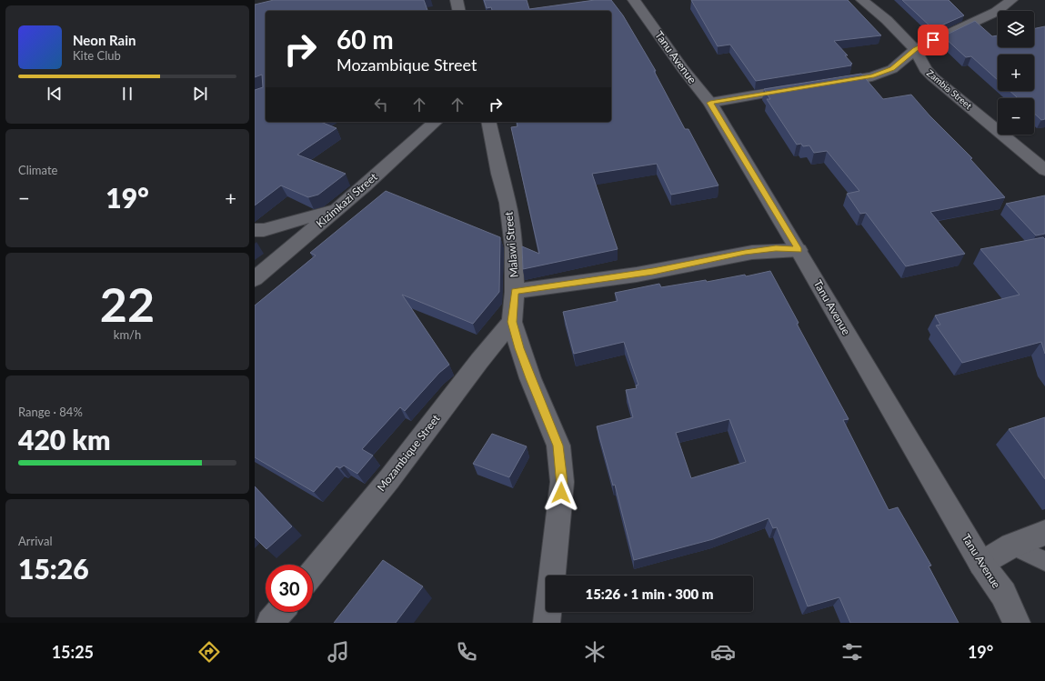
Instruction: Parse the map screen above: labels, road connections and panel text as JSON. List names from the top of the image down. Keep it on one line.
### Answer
{"streets":{"street":["Tanu Avenue","Zambia Street","Kizimkazi Street","Malawi Street","Mozambique Street"]},"crossings":[["Malawi Street","Mozambique Street"]],"page":{"map_buttons":["+","−"],"turn":["60 m","Mozambique Street"],"song":["Neon Rain","Kite Club"],"tile":["Climate",["22","km/h"],["Range · 84%","420 km"],["Arrival","15:26"]],"heat":["−","19°","+"],"limit":"30","trip":"15:26 · 1 min · 300 m","tabs":["15:25","19°"]}}
